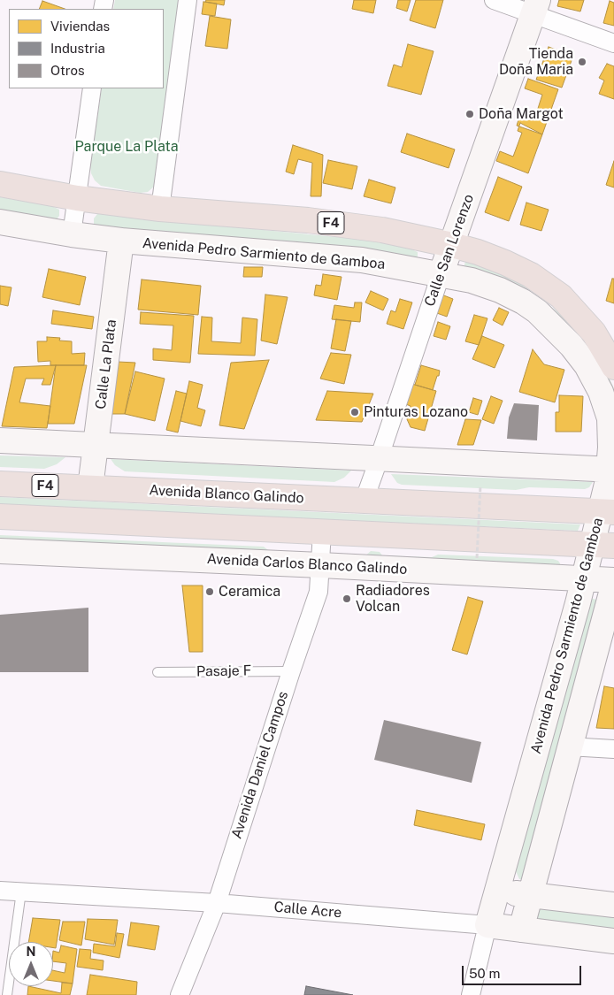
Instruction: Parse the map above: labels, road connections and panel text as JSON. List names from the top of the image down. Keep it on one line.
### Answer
{"streets":{"highway":["F4","Avenida Blanco Galindo"],"street":["Calle San Lorenzo","Avenida Pedro Sarmiento de Gamboa","Calle La Plata","Avenida Carlos Blanco Galindo","Avenida Daniel Campos","Calle Acre"],"lane":["Pasaje F"]},"crossings":[["F4","Calle San Lorenzo"],["F4","Avenida Pedro Sarmiento de Gamboa"],["F4","Calle La Plata"],["F4","Avenida Blanco Galindo"],["F4","Avenida Daniel Campos"],["Calle San Lorenzo","Avenida Pedro Sarmiento de Gamboa"],["Calle San Lorenzo","Avenida Blanco Galindo"],["Avenida Pedro Sarmiento de Gamboa","Calle La Plata"],["Avenida Pedro Sarmiento de Gamboa","Avenida Carlos Blanco Galindo"],["Avenida Pedro Sarmiento de Gamboa","Calle Acre"],["Calle La Plata","Avenida Blanco Galindo"],["Avenida Carlos Blanco Galindo","Avenida Daniel Campos"],["Pasaje F","Avenida Daniel Campos"],["Avenida Daniel Campos","Calle Acre"]],"parks":["Parque La Plata"],"places":["Tienda Doña Maria","Doña Margot","Pinturas Lozano","Ceramica","Radiadores Volcan"],"legend":["Viviendas","Industria","Otros"],"scale_bar":"50 m","north":"top"}
